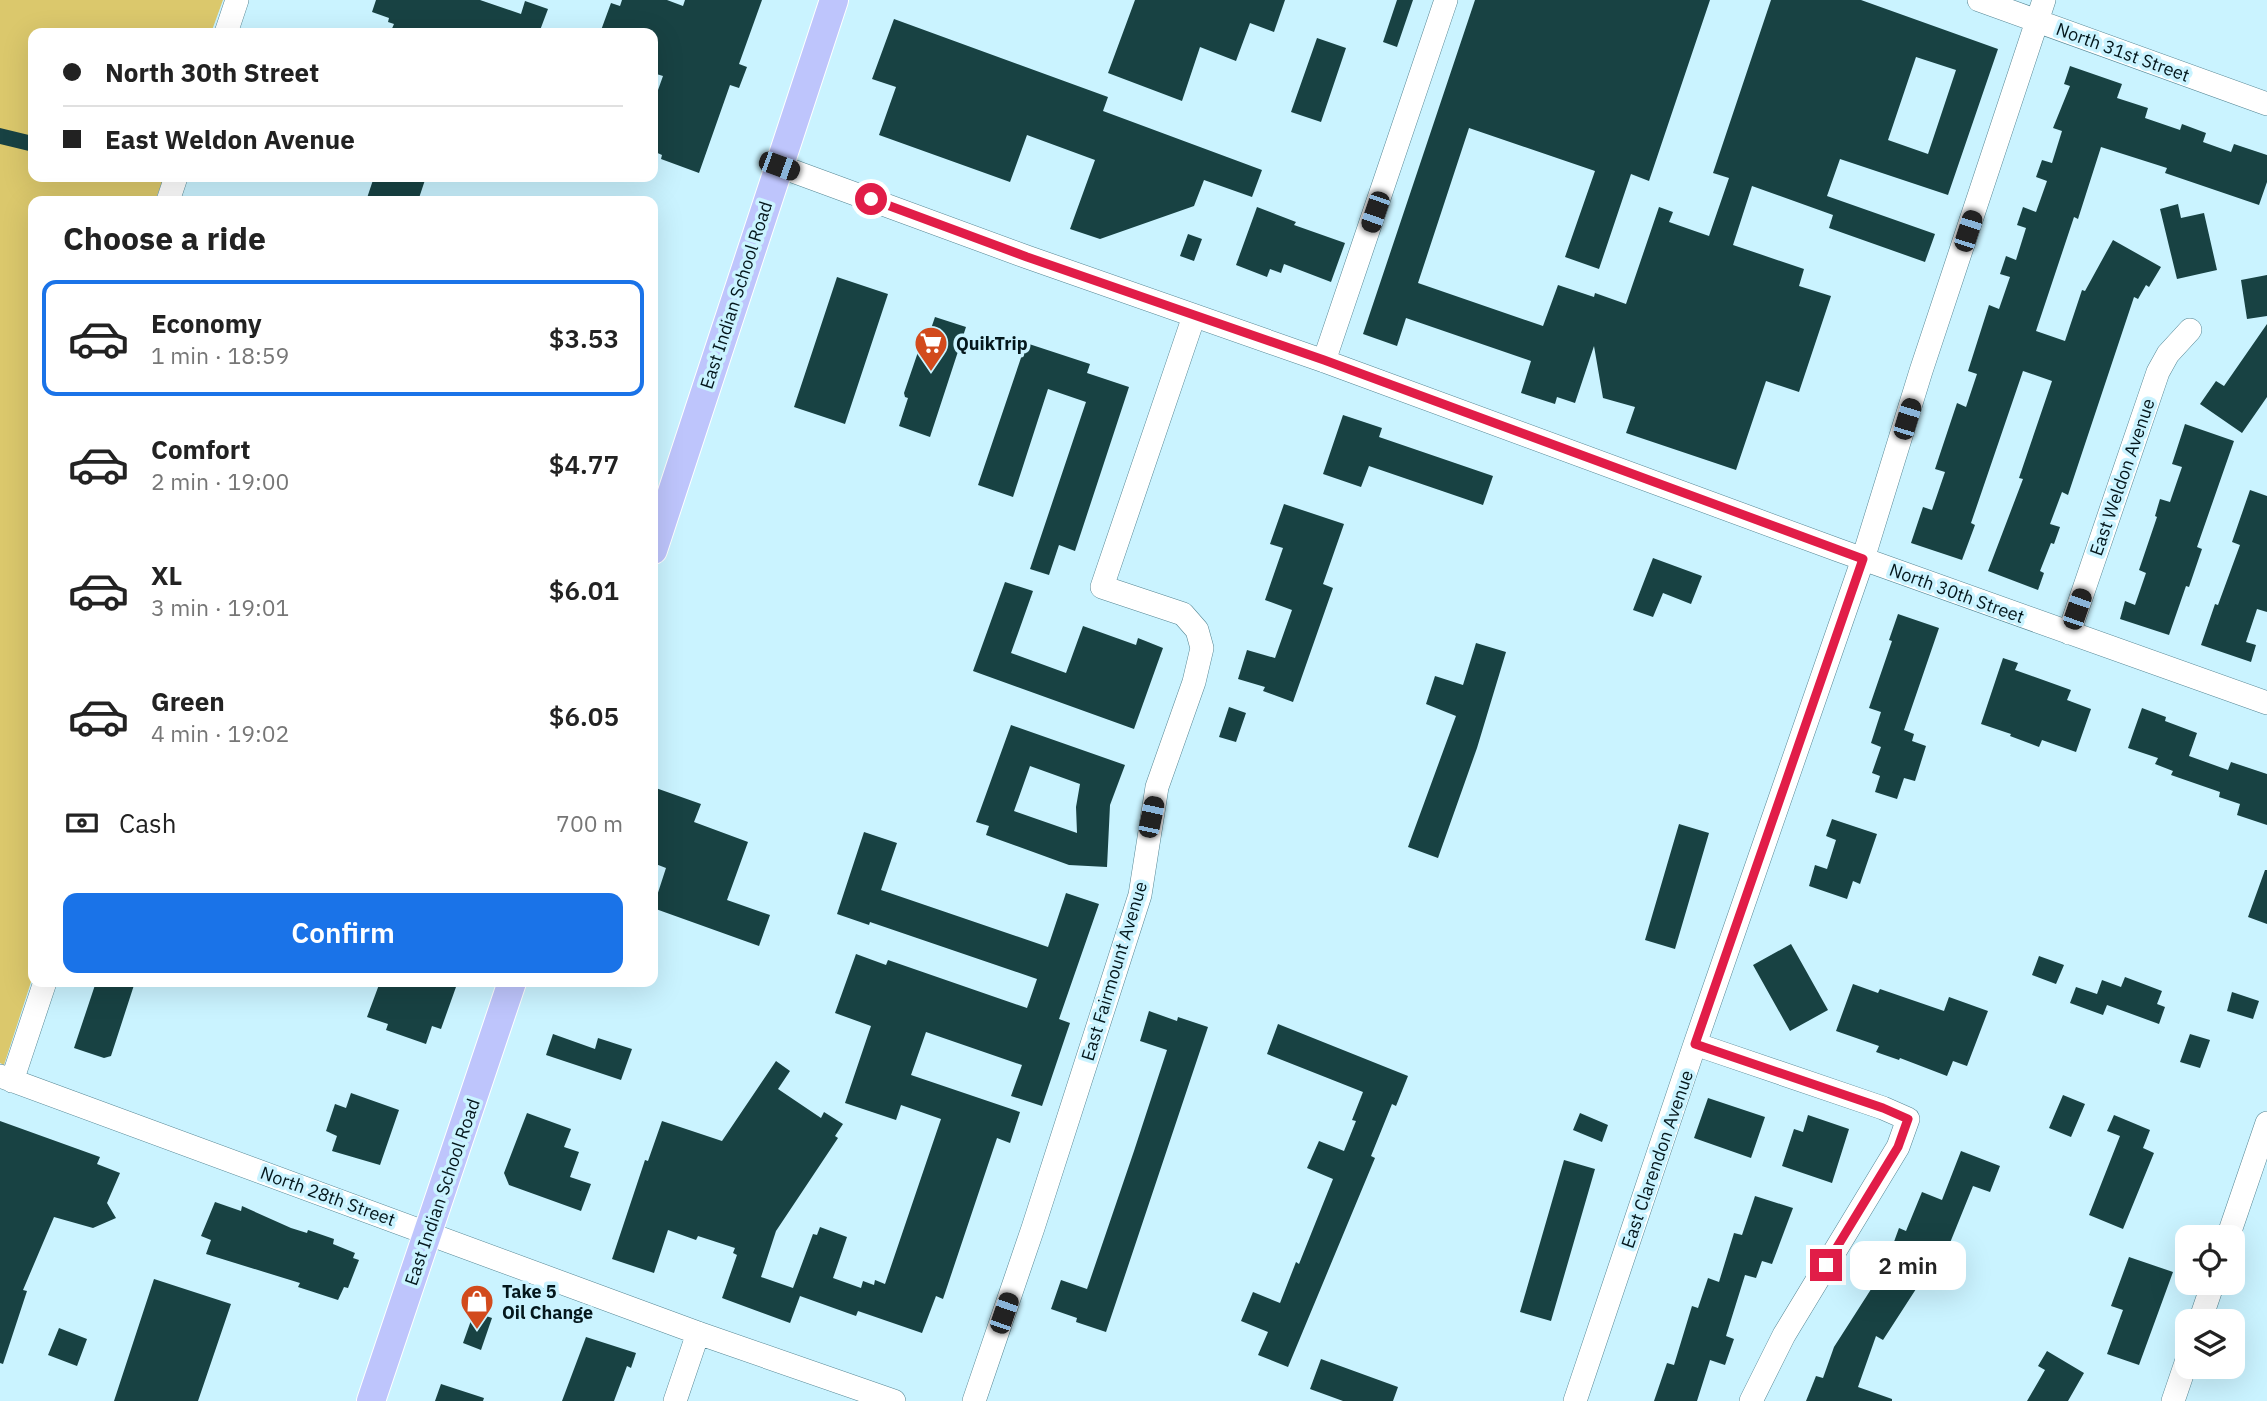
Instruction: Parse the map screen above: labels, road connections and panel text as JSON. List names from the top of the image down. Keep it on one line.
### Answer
{"streets":{"main road":["East Indian School Road"],"street":["North 31st Street","East Weldon Avenue","North 30th Street","East Fairmount Avenue","East Clarendon Avenue","North 28th Street"]},"crossings":[["North 31st Street","East Clarendon Avenue"],["East Indian School Road","North 30th Street"],["East Indian School Road","North 28th Street"],["East Weldon Avenue","North 30th Street"],["North 30th Street","East Fairmount Avenue"],["North 30th Street","East Clarendon Avenue"]],"places":{"supermarket":["QuikTrip"],"shop":["Take 5 Oil Change"]},"page":{"banner":["North 30th Street","East Weldon Avenue"],"heading":"Choose a ride","list":[{"name":"Economy","note":"1 min · 18:59","value":"$3.53"},{"name":"Comfort","note":"2 min · 19:00","value":"$4.77"},{"name":"XL","note":"3 min · 19:01","value":"$6.01"},{"name":"Green","note":"4 min · 19:02","value":"$6.05"}],"pay":["Cash","700 m"],"buttons":"Confirm","bubble":"2 min"}}
